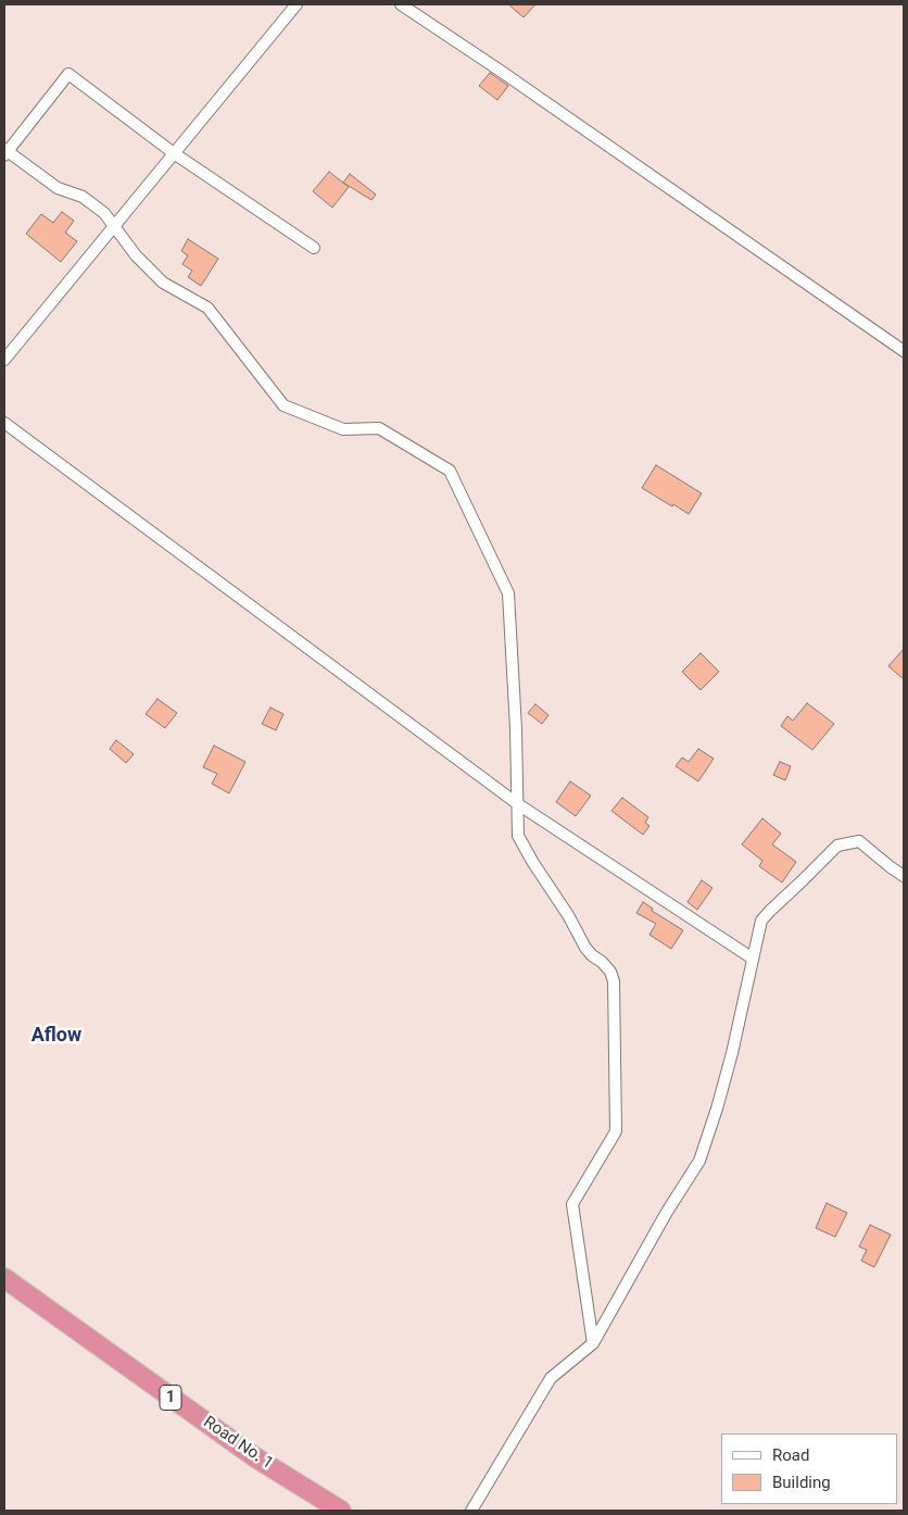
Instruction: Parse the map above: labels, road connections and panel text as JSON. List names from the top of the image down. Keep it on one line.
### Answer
{"streets":{"highway":["1","Road No. 1"]},"districts":["Aflow"],"legend":["Road","Building"]}
